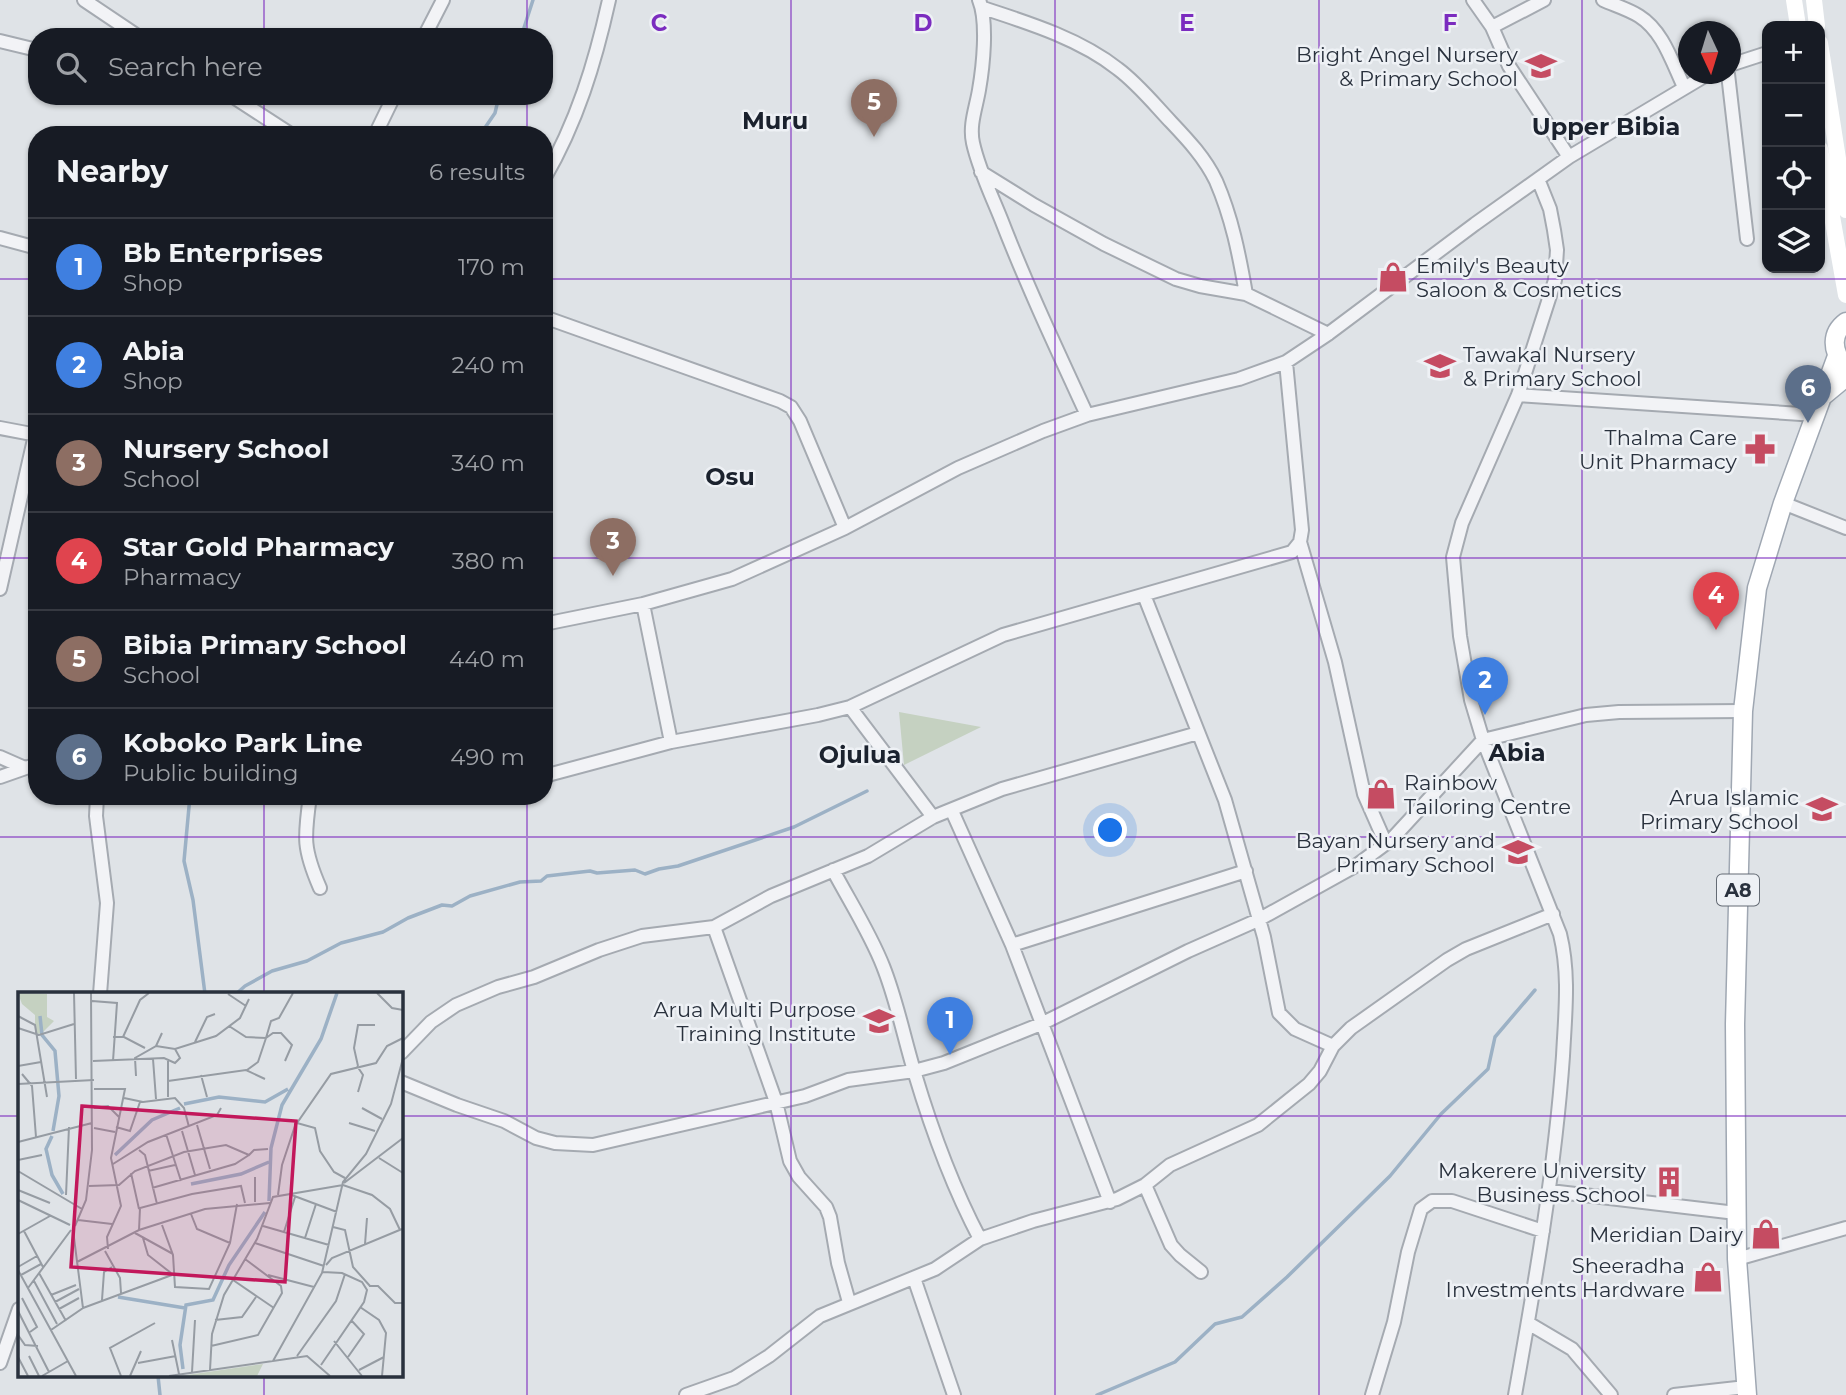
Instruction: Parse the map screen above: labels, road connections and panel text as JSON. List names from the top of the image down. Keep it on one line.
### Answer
{"streets":{"main road":["A8"]},"districts":["Muru","Upper Bibia","Osu","Abia","Ojulua"],"places":{"school or university":["Bright Angel Nursery & Primary School","Tawakal Nursery & Primary School","Arua Islamic Primary School","Bayan Nursery and Primary School","Arua Multi Purpose Training Institute"],"shop":["Emily's Beauty Saloon & Cosmetics","Rainbow Tailoring Centre","Meridian Dairy","Sheeradha Investments Hardware"],"pharmacy":["Thalma Care Unit Pharmacy"],"building":["Makerere University Business School"]},"north":"bottom","page":{"map_buttons":["+","−"],"search":"Search here","pins":["5","6","3","4","2","1"],"heading":["Nearby","6 results"],"list":[{"mark":"1","name":"Bb Enterprises","note":"Shop","value":"170 m"},{"mark":"2","name":"Abia","note":"Shop","value":"240 m"},{"mark":"3","name":"Nursery School","note":"School","value":"340 m"},{"mark":"4","name":"Star Gold Pharmacy","note":"Pharmacy","value":"380 m"},{"mark":"5","name":"Bibia Primary School","note":"School","value":"440 m"},{"mark":"6","name":"Koboko Park Line","note":"Public building","value":"490 m"}]},"grid":{"columns":["C","D","E","F"]}}
